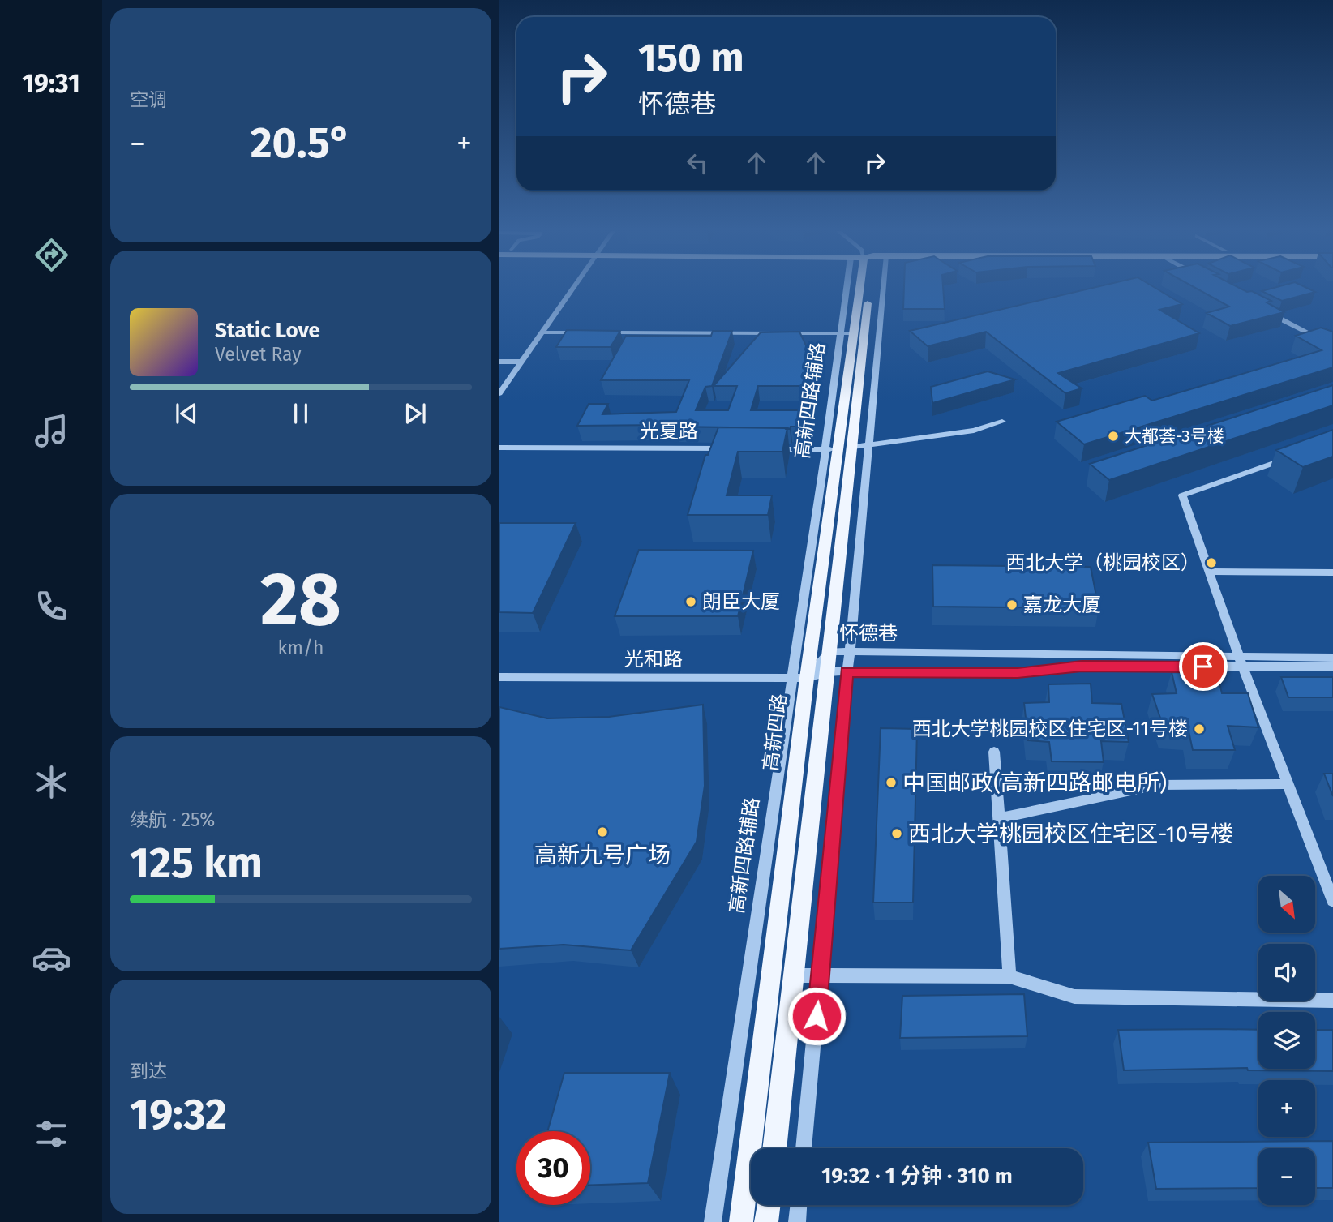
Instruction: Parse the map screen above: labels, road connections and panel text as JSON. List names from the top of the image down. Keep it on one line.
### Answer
{"streets":{"main road":["高新四路"],"street":["高新四路辅路","光夏路","怀德巷","光和路"]},"crossings":[["高新四路辅路","怀德巷"],["高新四路辅路","光和路"],["高新四路辅路","高新四路"],["怀德巷","光和路"],["怀德巷","高新四路"],["光和路","高新四路"]],"places":["大都荟-3号楼","西北大学（桃园校区）","朗臣大厦","嘉龙大厦","西北大学桃园校区住宅区-11号楼","中国邮政(高新四路邮电所)","高新九号广场","西北大学桃园校区住宅区-10号楼"],"north":"bottom right","page":{"tabs":"19:31","tile":["空调",["28","km/h"],["续航 · 25%","125 km"],["到达","19:32"]],"turn":["150 m","怀德巷"],"heat":["−","20.5°","+"],"song":["Static Love","Velvet Ray"],"map_buttons":["+","−"],"limit":"30","trip":"19:32 · 1 分钟 · 310 m"}}
